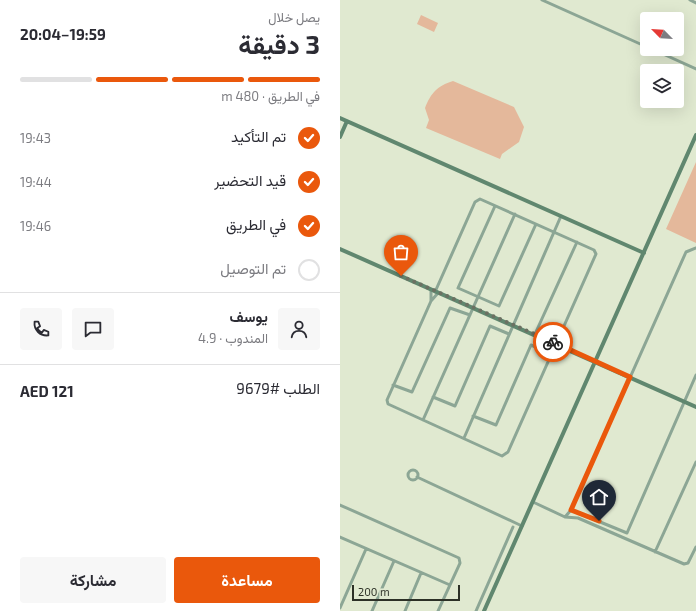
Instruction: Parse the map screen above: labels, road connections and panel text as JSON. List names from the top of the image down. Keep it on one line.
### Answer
{"scale_bar":"200 m","north":"top left","page":{"heading":["3 دقيقة","يصل خلال","19:59–20:04"],"panel":["يوسف","المندوب · 4.9","الطلب #9679","AED 121"],"bar":"في الطريق · 480 m","list":[["تم التأكيد","19:43"],["قيد التحضير","19:44"],["في الطريق","19:46"],"تم التوصيل"],"buttons":["مساعدة","مشاركة"],"scale":"200 m"}}
